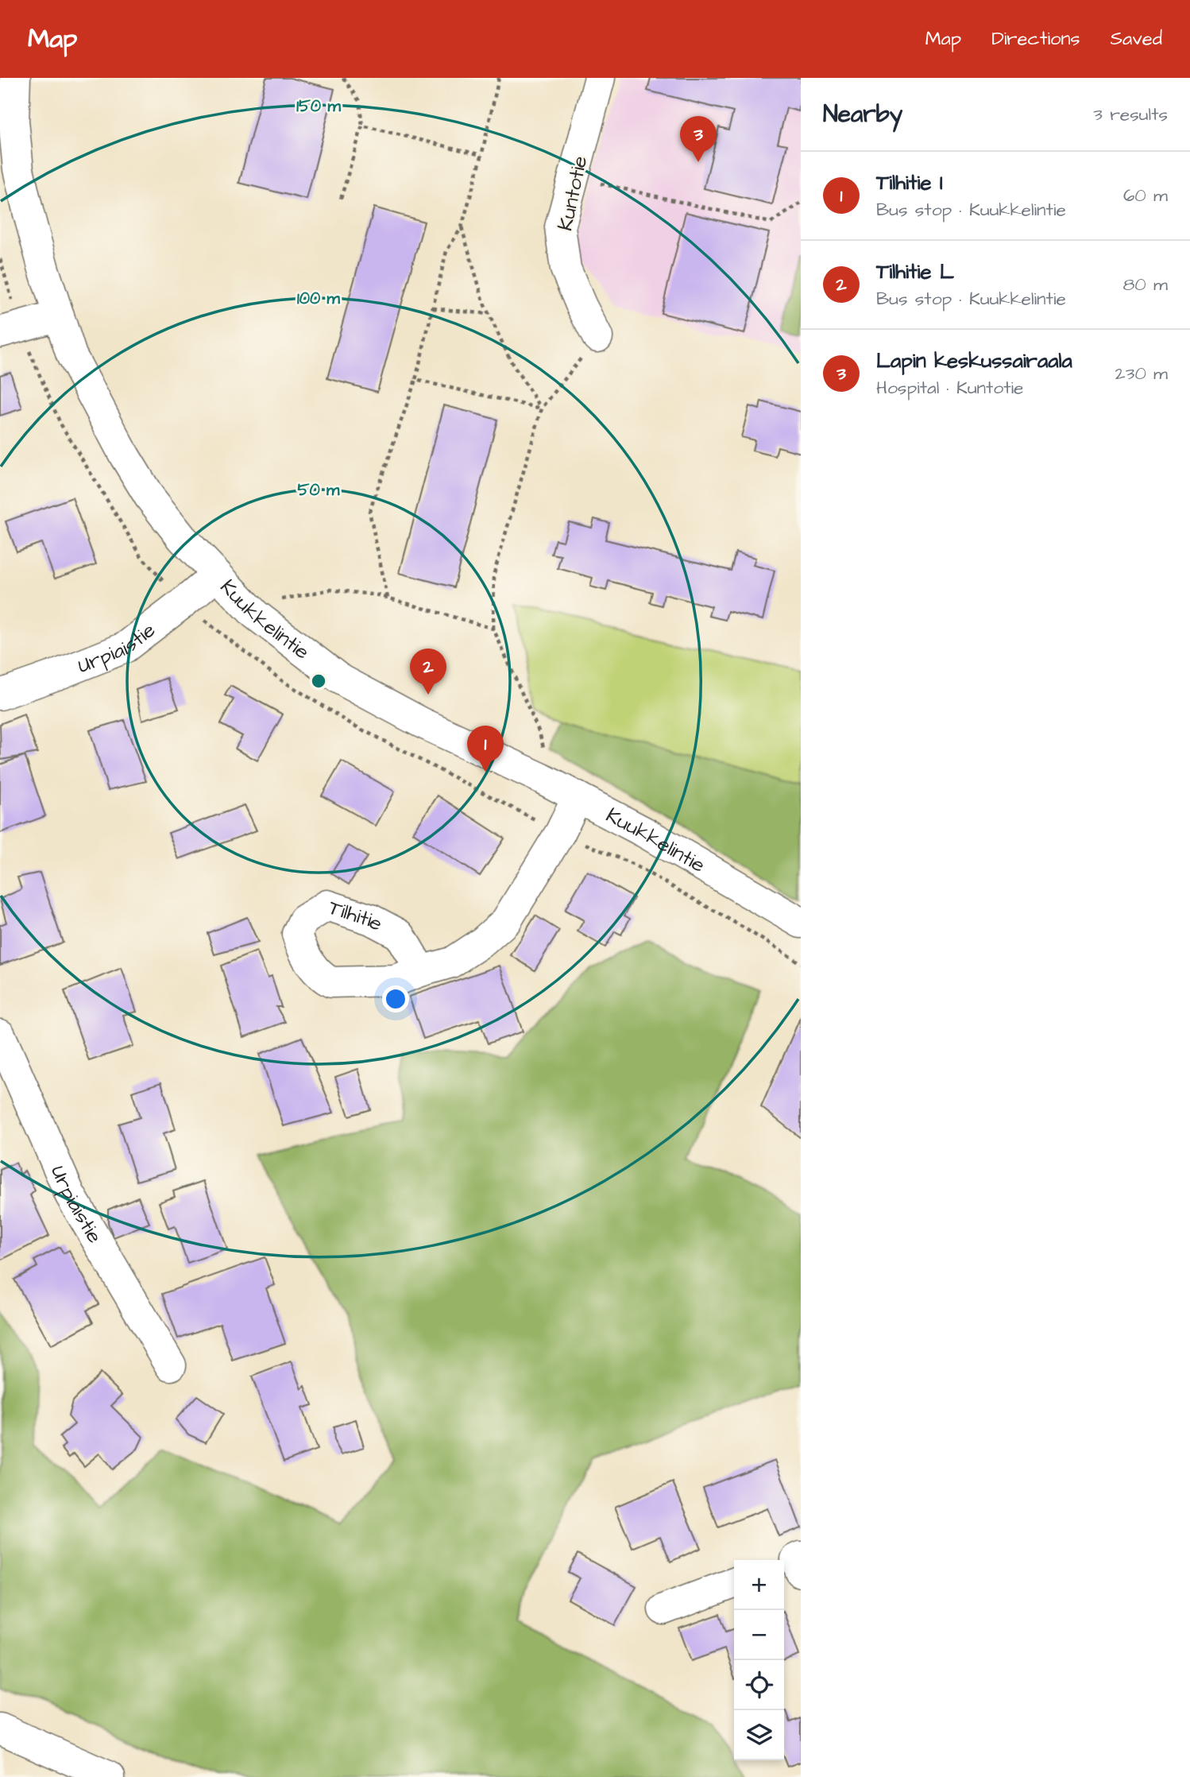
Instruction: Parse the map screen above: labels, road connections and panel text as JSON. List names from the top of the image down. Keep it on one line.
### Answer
{"streets":{"street":["Kuntotie","Kuukkelintie","Urpiaistie"]},"crossings":[["Kuukkelintie","Urpiaistie"]],"page":{"header":"Map","nav":["Map","Directions","Saved"],"heading":["Nearby","3 results"],"pins":["3","2","1"],"list":[{"mark":"1","name":"Tilhitie I","note":"Bus stop · Kuukkelintie","value":"60 m"},{"mark":"2","name":"Tilhitie L","note":"Bus stop · Kuukkelintie","value":"80 m"},{"mark":"3","name":"Lapin keskussairaala","note":"Hospital · Kuntotie","value":"230 m"}],"map_buttons":["+","−"]},"rings":["150 m","100 m","50 m"]}
